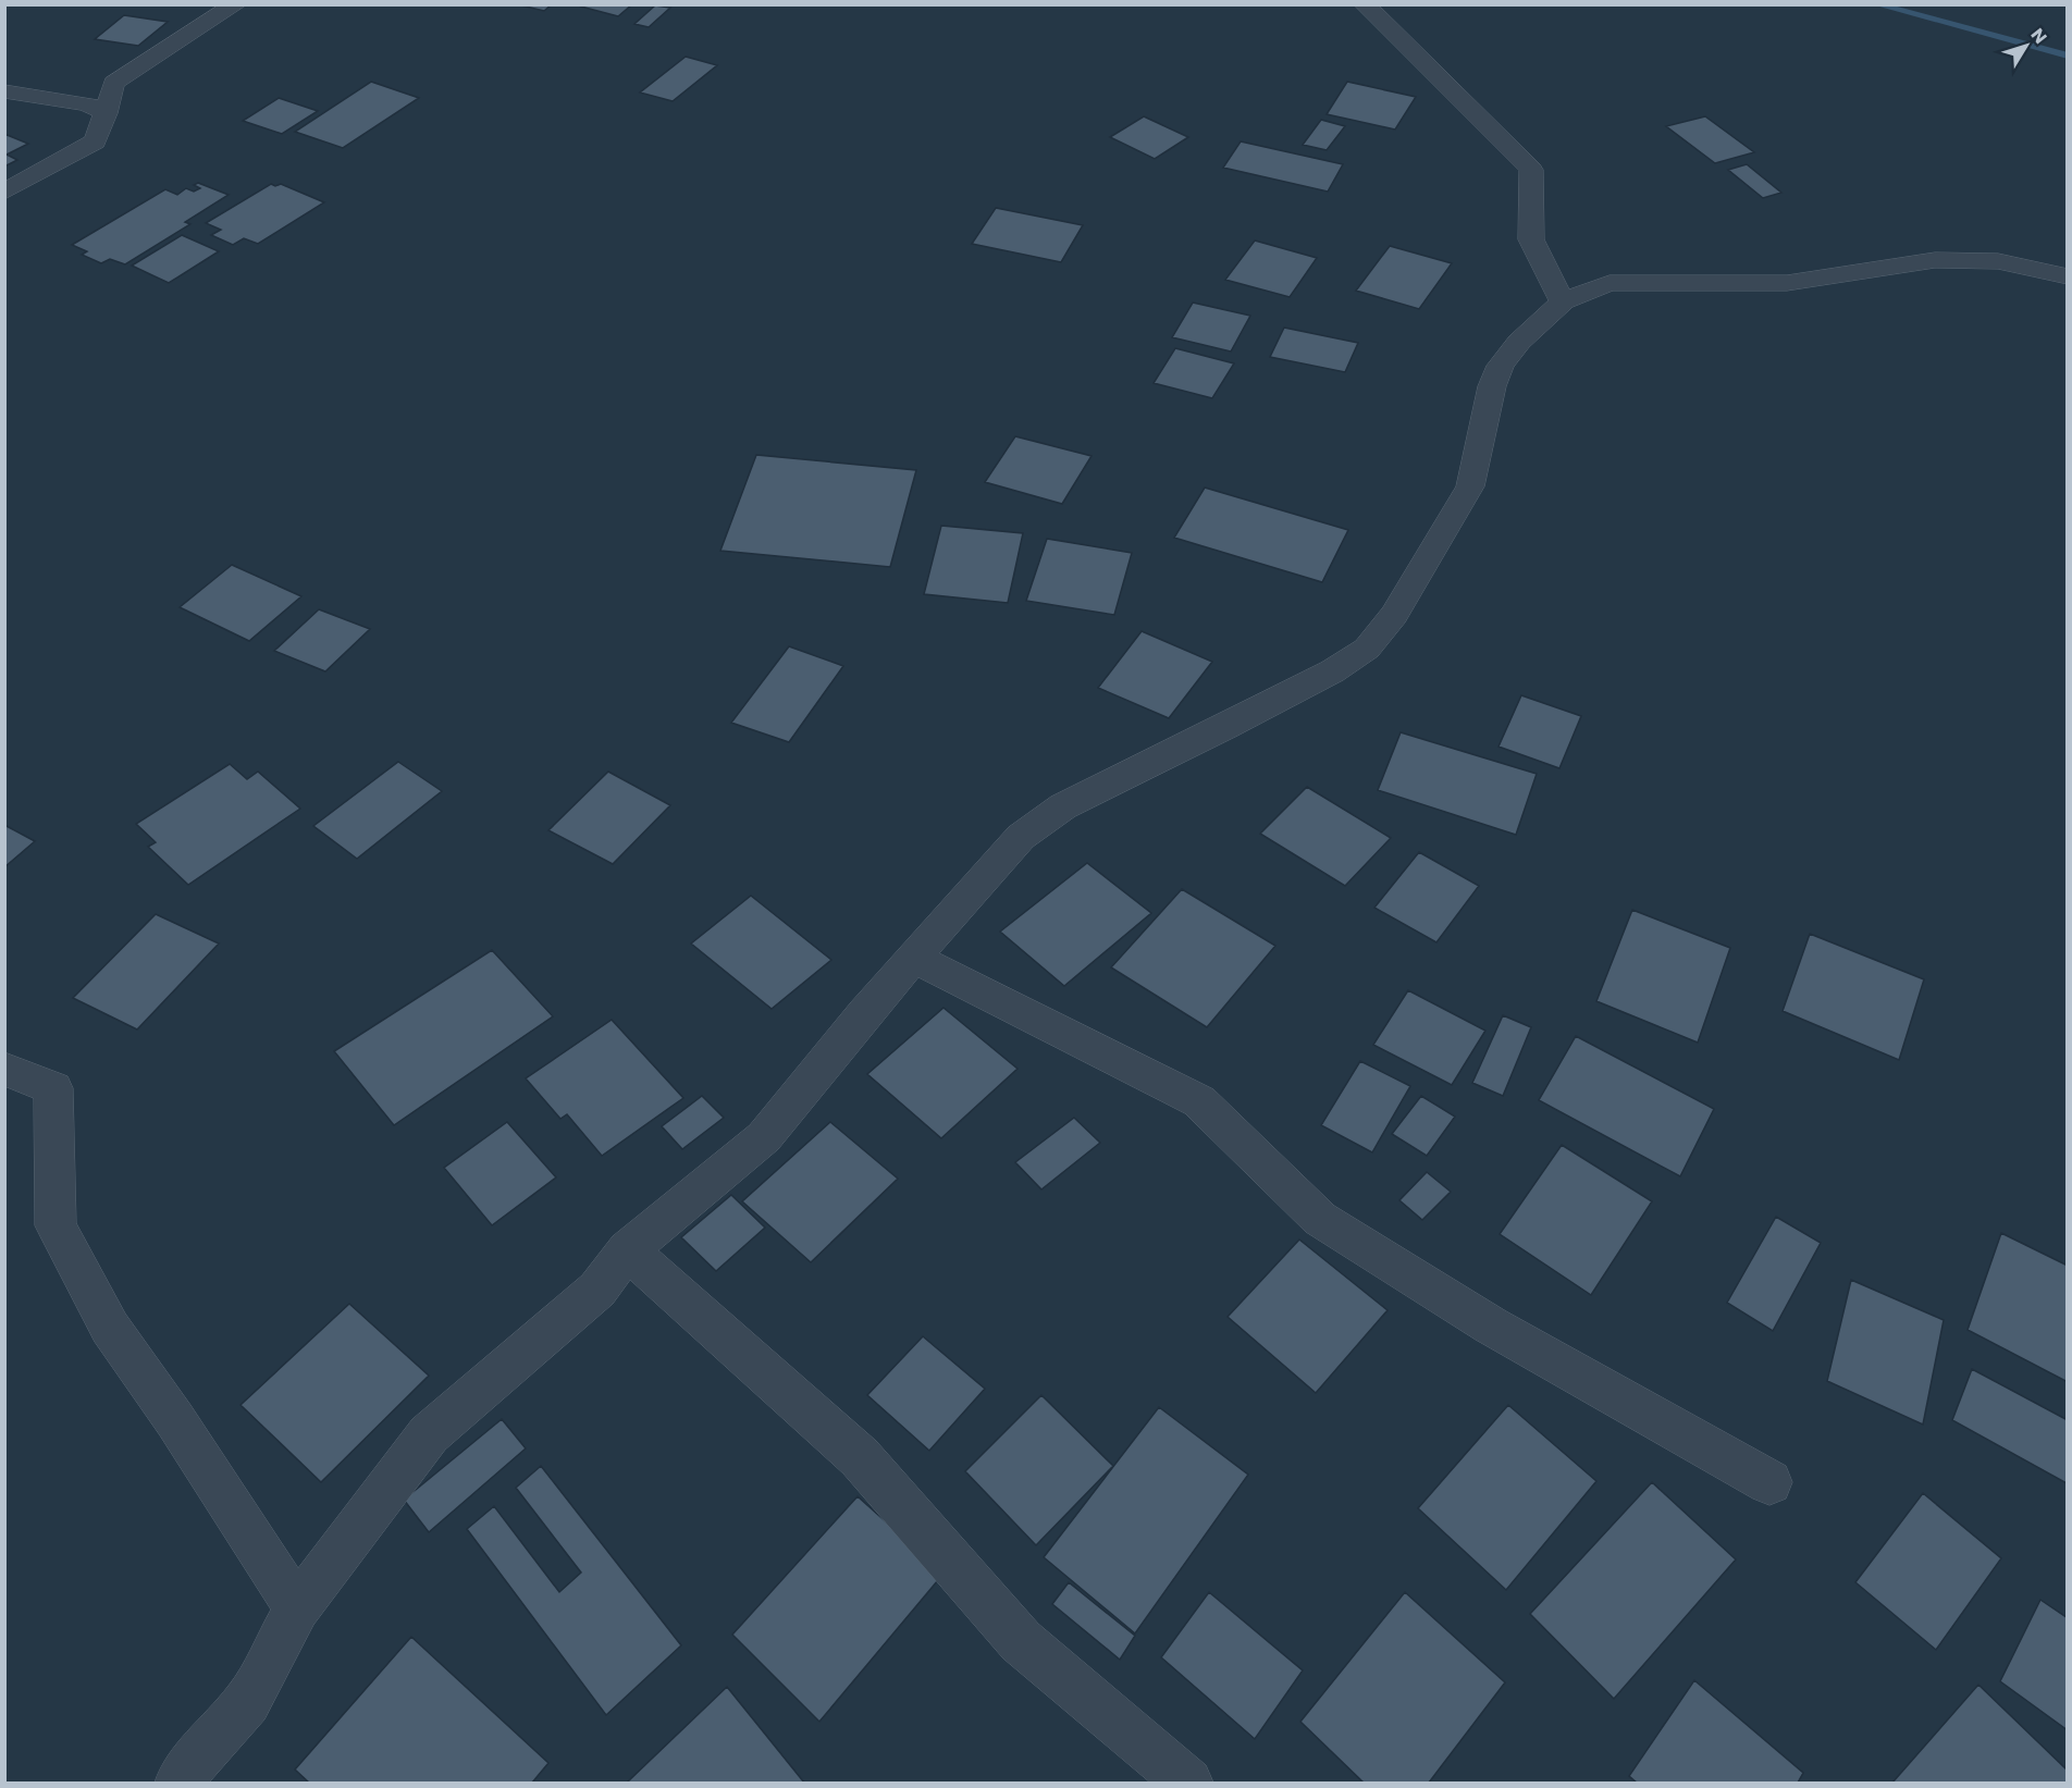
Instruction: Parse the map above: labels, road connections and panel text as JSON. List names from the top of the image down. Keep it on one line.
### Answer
{"north":"top right"}
